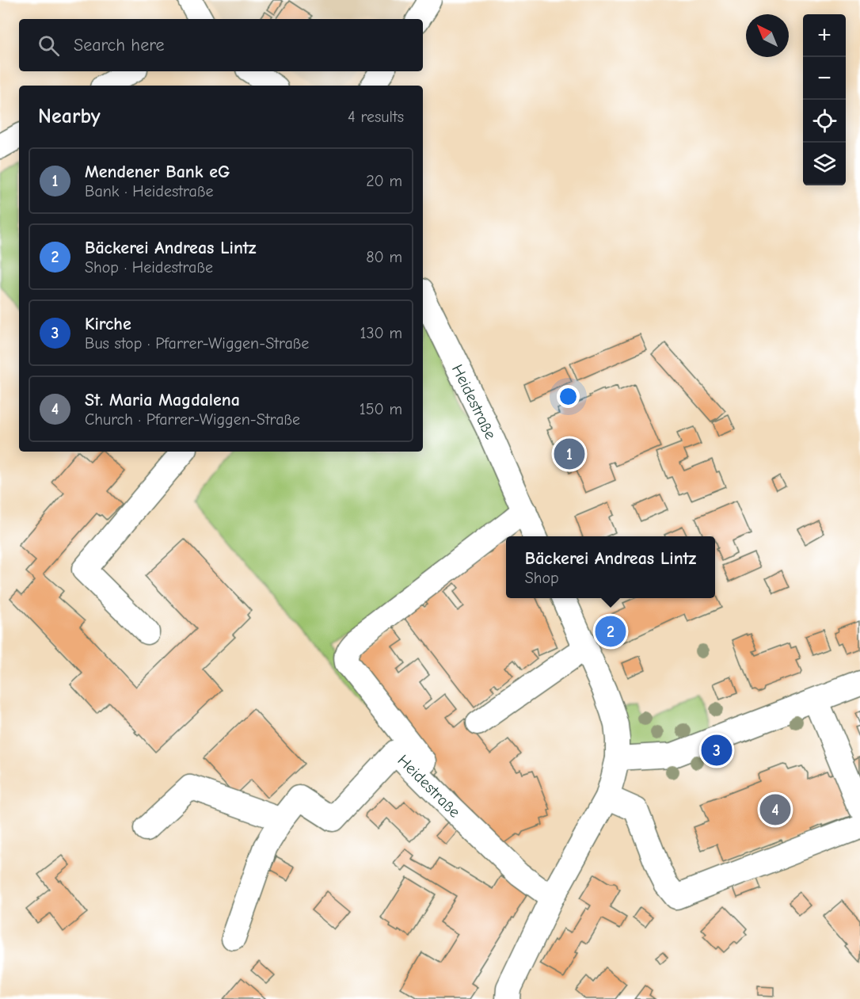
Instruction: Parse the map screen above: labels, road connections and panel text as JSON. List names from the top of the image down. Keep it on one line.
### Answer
{"streets":{"street":["Heidestraße"]},"north":"top left","page":{"map_buttons":["+","−"],"search":"Search here","heading":["Nearby","4 results"],"list":[{"mark":"1","name":"Mendener Bank eG","note":"Bank · Heidestraße","value":"20 m"},{"mark":"2","name":"Bäckerei Andreas Lintz","note":"Shop · Heidestraße","value":"80 m"},{"mark":"3","name":"Kirche","note":"Bus stop · Pfarrer-Wiggen-Straße","value":"130 m"},{"mark":"4","name":"St. Maria Magdalena","note":"Church · Pfarrer-Wiggen-Straße","value":"150 m"}],"pins":["1","2","3","4"],"popup":["Bäckerei Andreas Lintz","Shop"]}}
